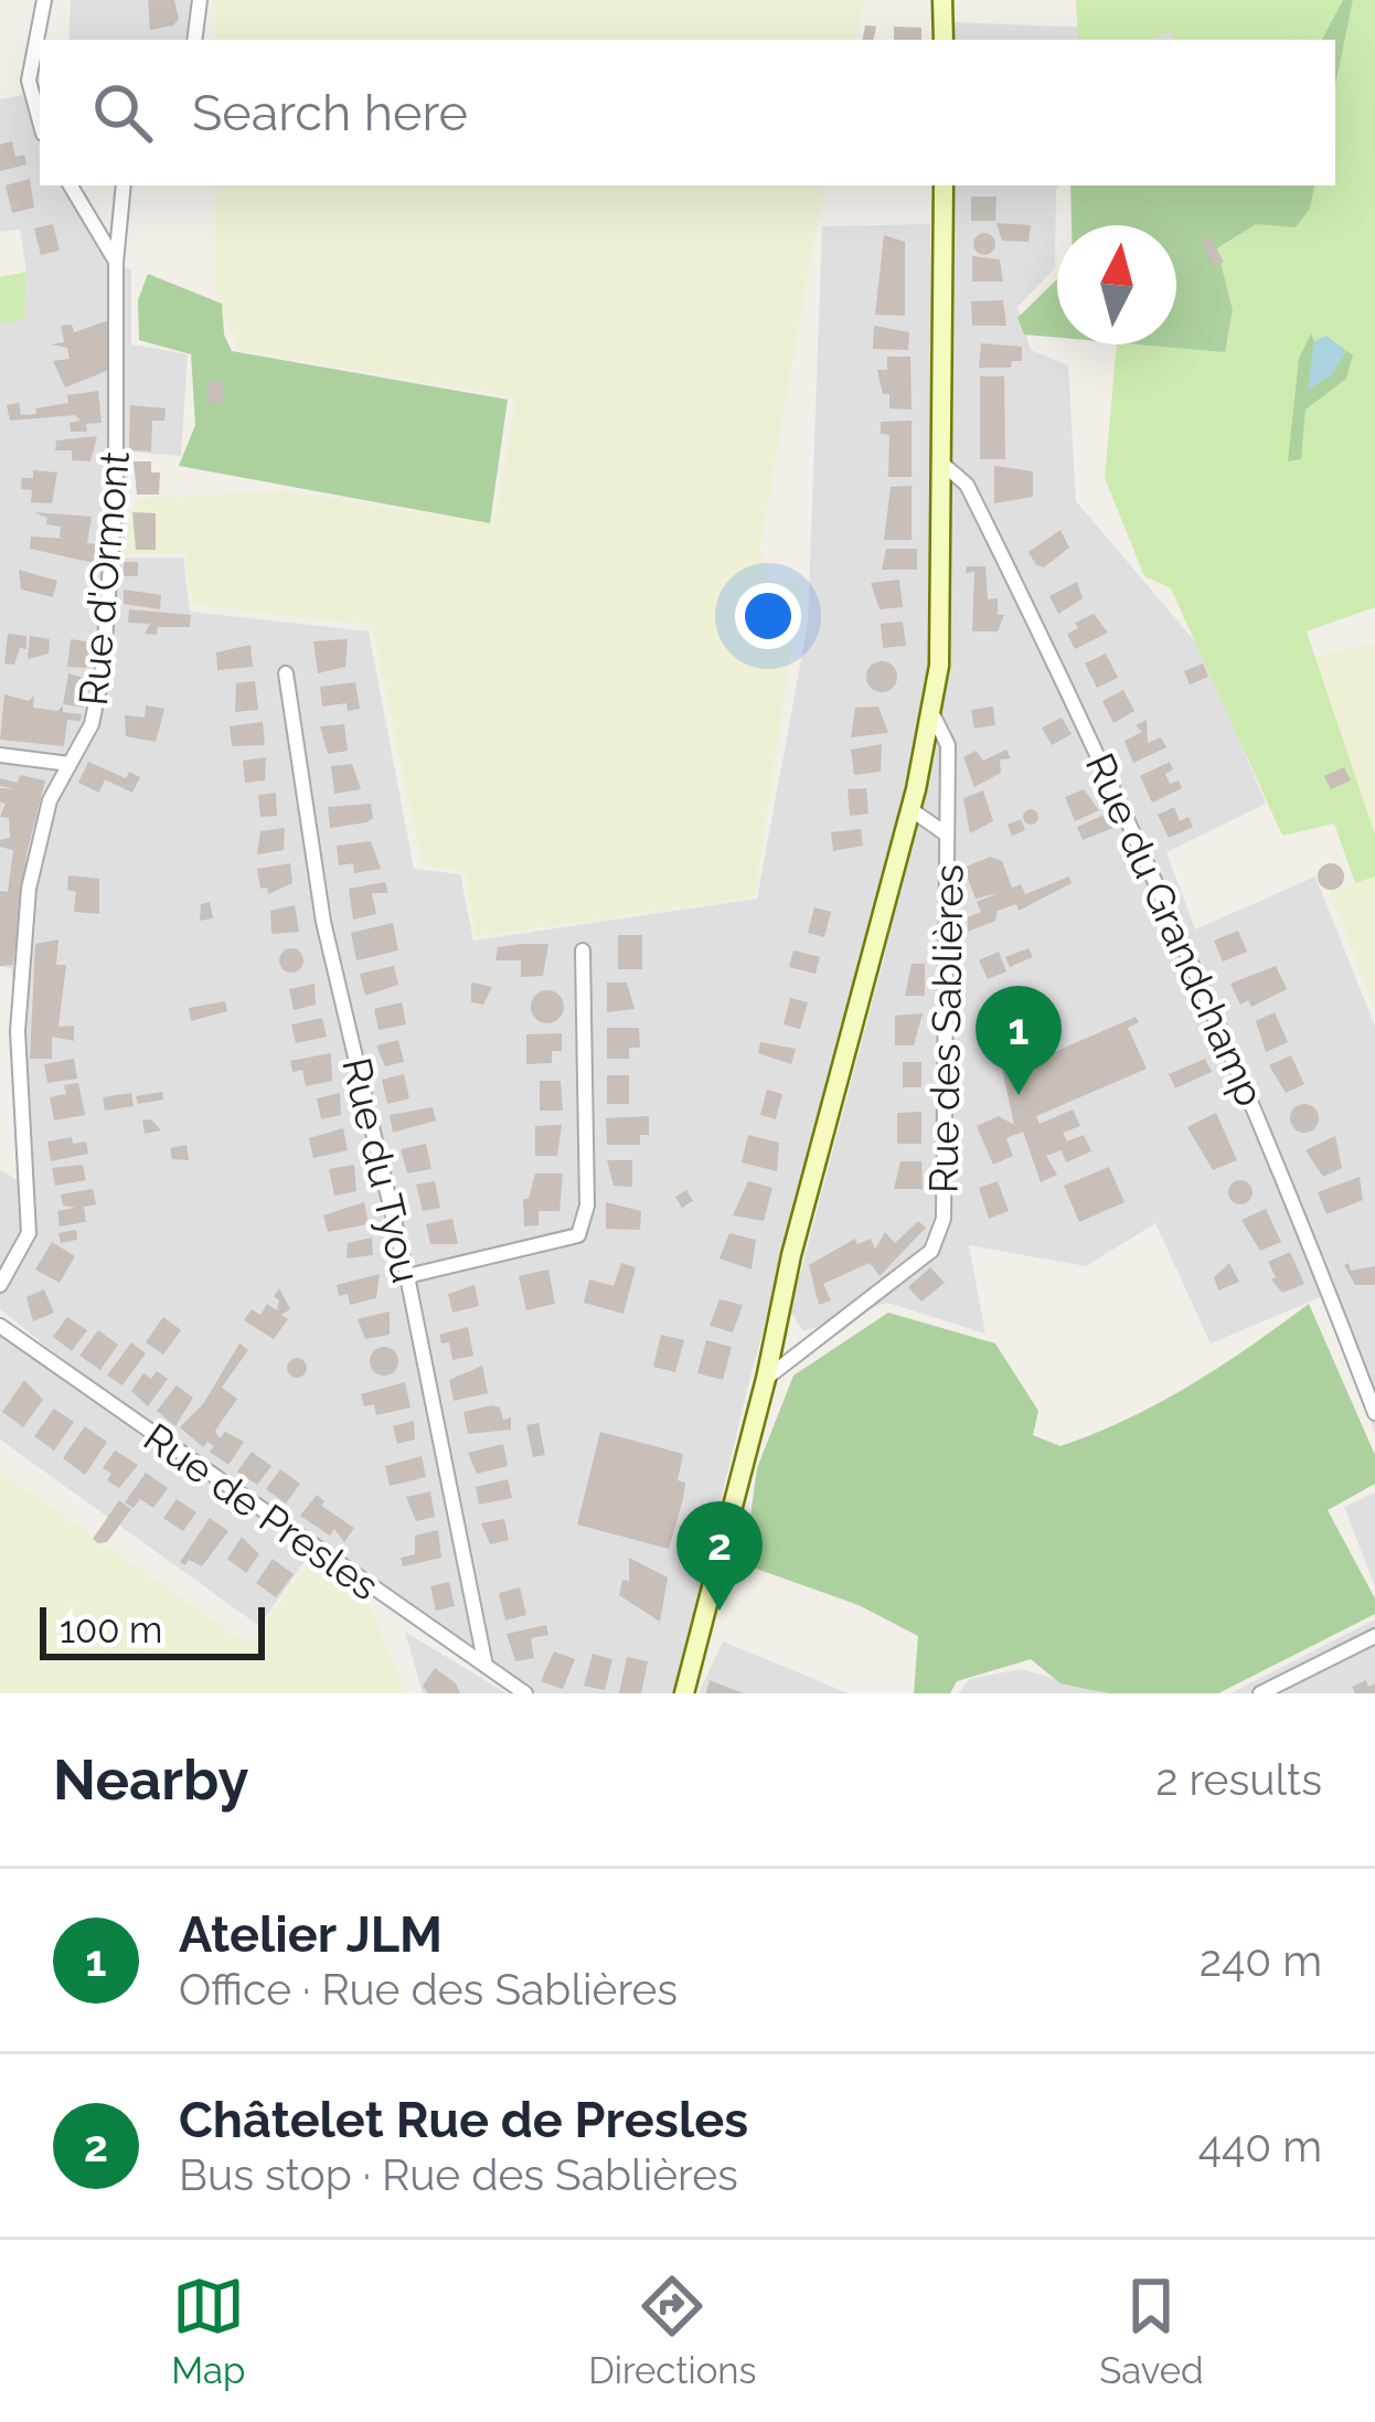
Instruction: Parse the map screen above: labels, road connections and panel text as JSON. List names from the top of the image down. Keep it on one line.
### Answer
{"streets":{"main road":["Rue des Sablières"],"street":["Rue d'Ormont","Rue du Grandchamp","Rue du Tyou","Rue de Presles"]},"crossings":[["Rue du Grandchamp","Rue des Sablières"],["Rue du Tyou","Rue de Presles"]],"scale_bar":"100 m","north":"top","page":{"search":"Search here","pins":["1","2"],"scale":"100 m","heading":["Nearby","2 results"],"list":[{"mark":"1","name":"Atelier JLM","note":"Office · Rue des Sablières","value":"240 m"},{"mark":"2","name":"Châtelet Rue de Presles","note":"Bus stop · Rue des Sablières","value":"440 m"}],"nav":["Map","Directions","Saved"]}}
